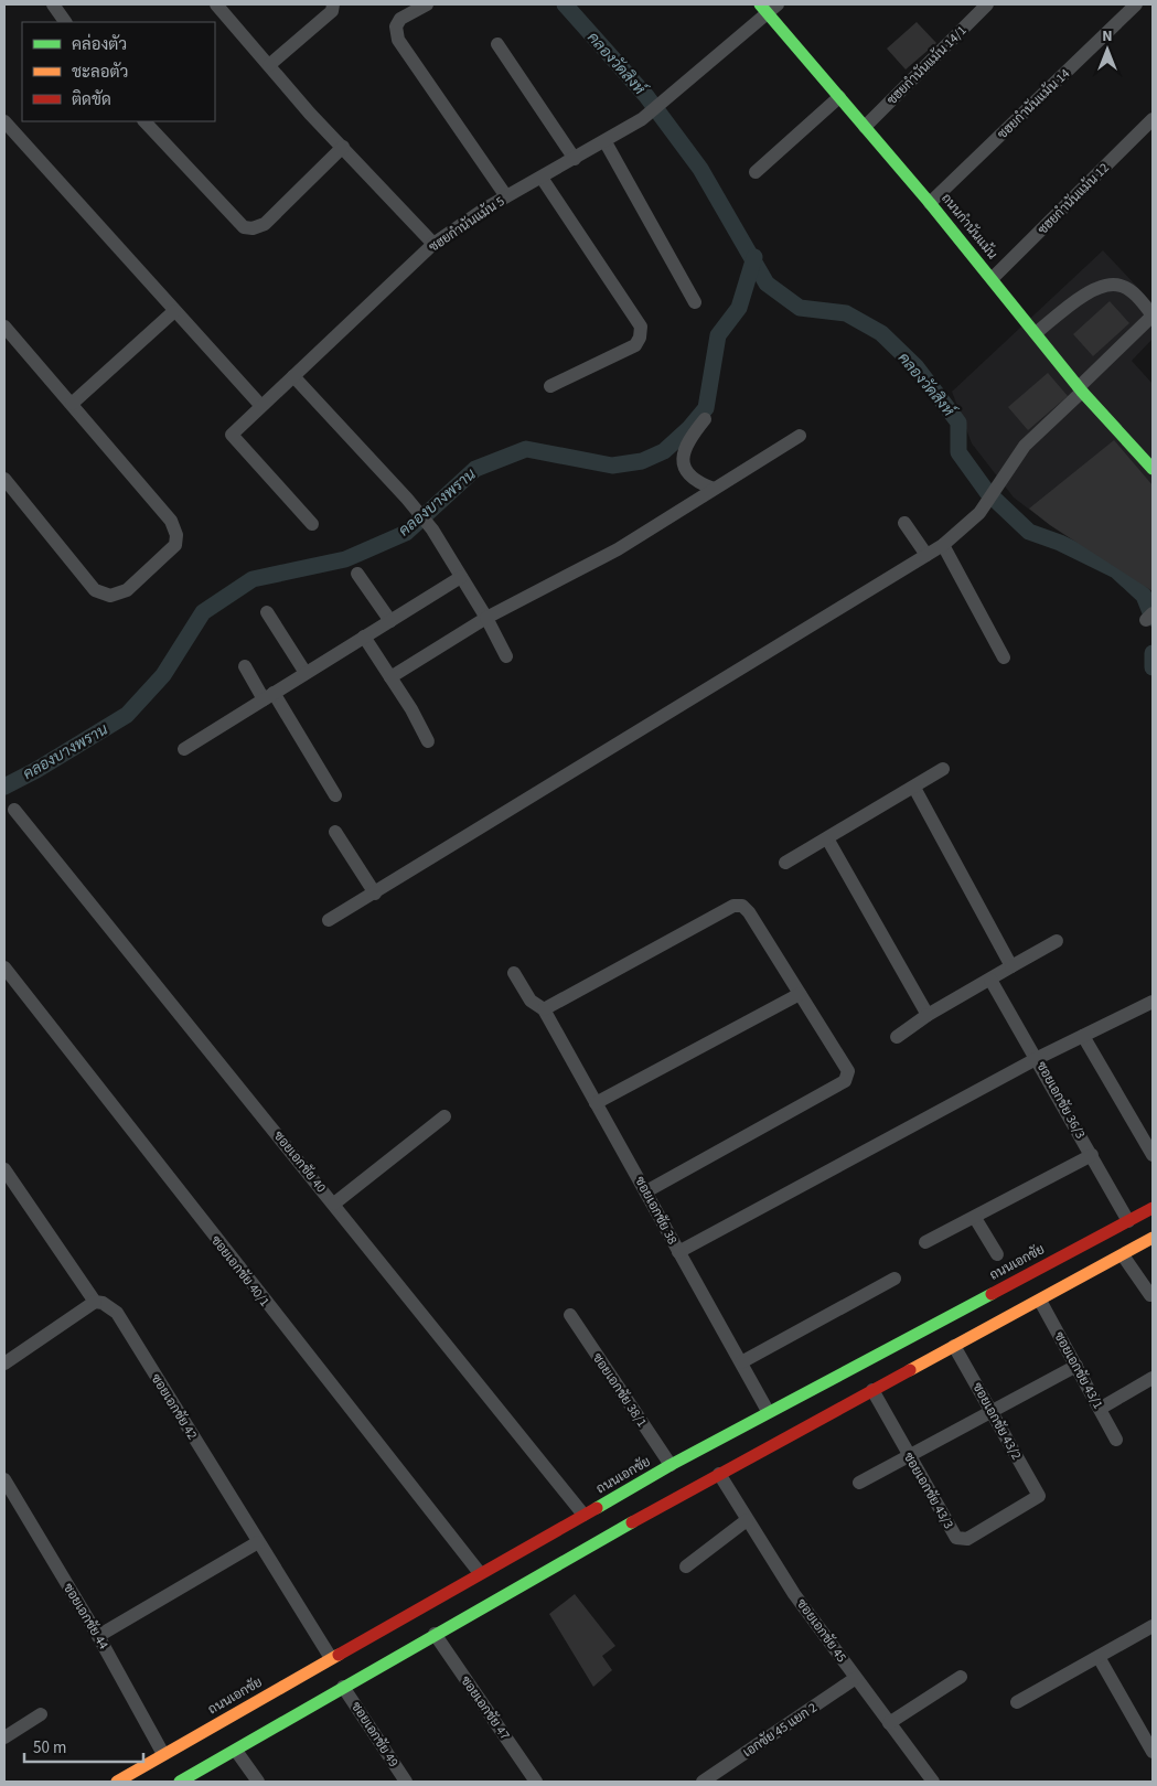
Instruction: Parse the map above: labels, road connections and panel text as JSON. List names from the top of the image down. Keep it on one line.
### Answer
{"streets":{"main road":["ถนนกำนันแม้น","ถนนเอกชัย"],"street":["ซฮยกำนันแม้น 14/1","ซฮยกำนันแม้น 14","ซฮยกำนันแม้น 12","ซฮยกำนันแม้น 5","ซอยเอกชัย 36/3","ซอยเอกชัย 40","ซอยเอกชัย 38","ซอยเอกชัย 40/1","ซอยเอกชัย 43/1","ซอยเอกชัย 38/1","ซอยเอกชัย 42","ซอยเอกชัย 43/2","ซอยเอกชัย 43/3","ซอยเอกชัย 44","ซอยเอกชัย 45","ซอยเอกชัย 47","เอกชัย 45 แยก 2","ซอยเอกชัย 49"]},"crossings":[["ซฮยกำนันแม้น 14/1","ถนนกำนันแม้น"],["ซฮยกำนันแม้น 14","ถนนกำนันแม้น"],["ซฮยกำนันแม้น 12","ถนนกำนันแม้น"],["ซฮยกำนันแม้น 5","ถนนกำนันแม้น"],["ซอยเอกชัย 36/3","ถนนเอกชัย"],["ซอยเอกชัย 40","ถนนเอกชัย"],["ซอยเอกชัย 38","ถนนเอกชัย"],["ถนนเอกชัย","ซอยเอกชัย 40/1"],["ถนนเอกชัย","ซอยเอกชัย 43/1"],["ถนนเอกชัย","ซอยเอกชัย 38/1"],["ถนนเอกชัย","ซอยเอกชัย 42"],["ถนนเอกชัย","ซอยเอกชัย 43/2"],["ถนนเอกชัย","ซอยเอกชัย 43/3"],["ถนนเอกชัย","ซอยเอกชัย 44"],["ถนนเอกชัย","ซอยเอกชัย 45"],["ถนนเอกชัย","ซอยเอกชัย 47"],["ถนนเอกชัย","ซอยเอกชัย 49"],["ซอยเอกชัย 43/2","ซอยเอกชัย 43/3"],["ซอยเอกชัย 45","เอกชัย 45 แยก 2"]],"water":["คลองวัดสิงห์","คลองบางพราน"],"legend":["คล่องตัว","ชะลอตัว","ติดขัด"],"scale_bar":"50 m","north":"top"}
